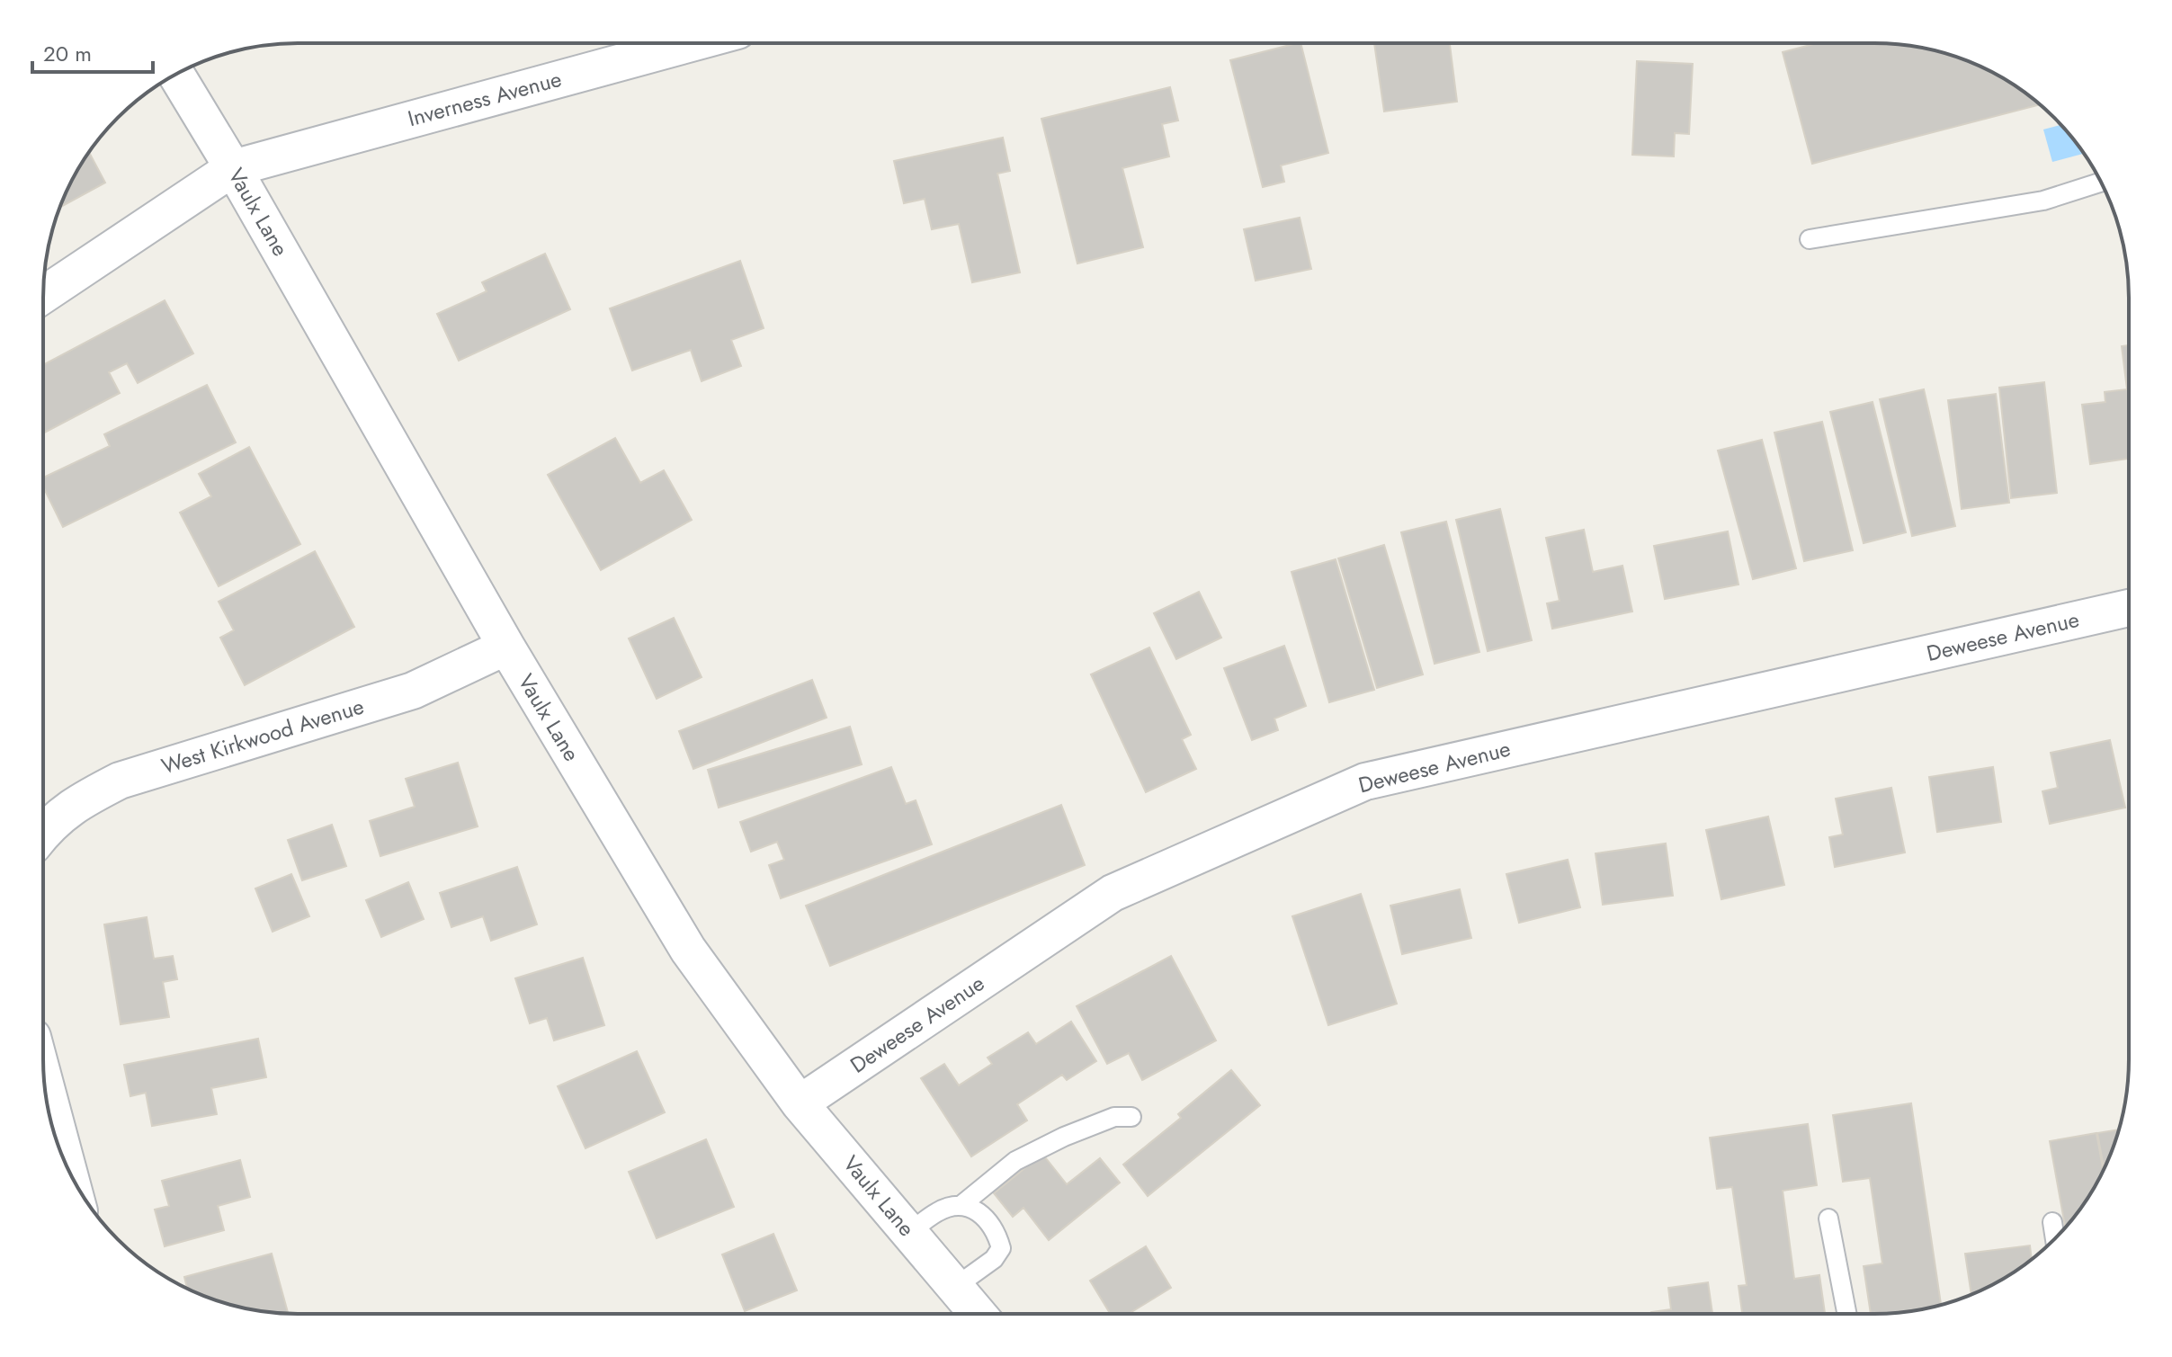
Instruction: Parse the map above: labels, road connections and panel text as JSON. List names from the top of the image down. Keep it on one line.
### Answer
{"streets":{"street":["Inverness Avenue","Vaulx Lane","Deweese Avenue","West Kirkwood Avenue"]},"crossings":[["Inverness Avenue","Vaulx Lane"],["Vaulx Lane","Deweese Avenue"],["Vaulx Lane","West Kirkwood Avenue"]],"scale_bar":"20 m"}
